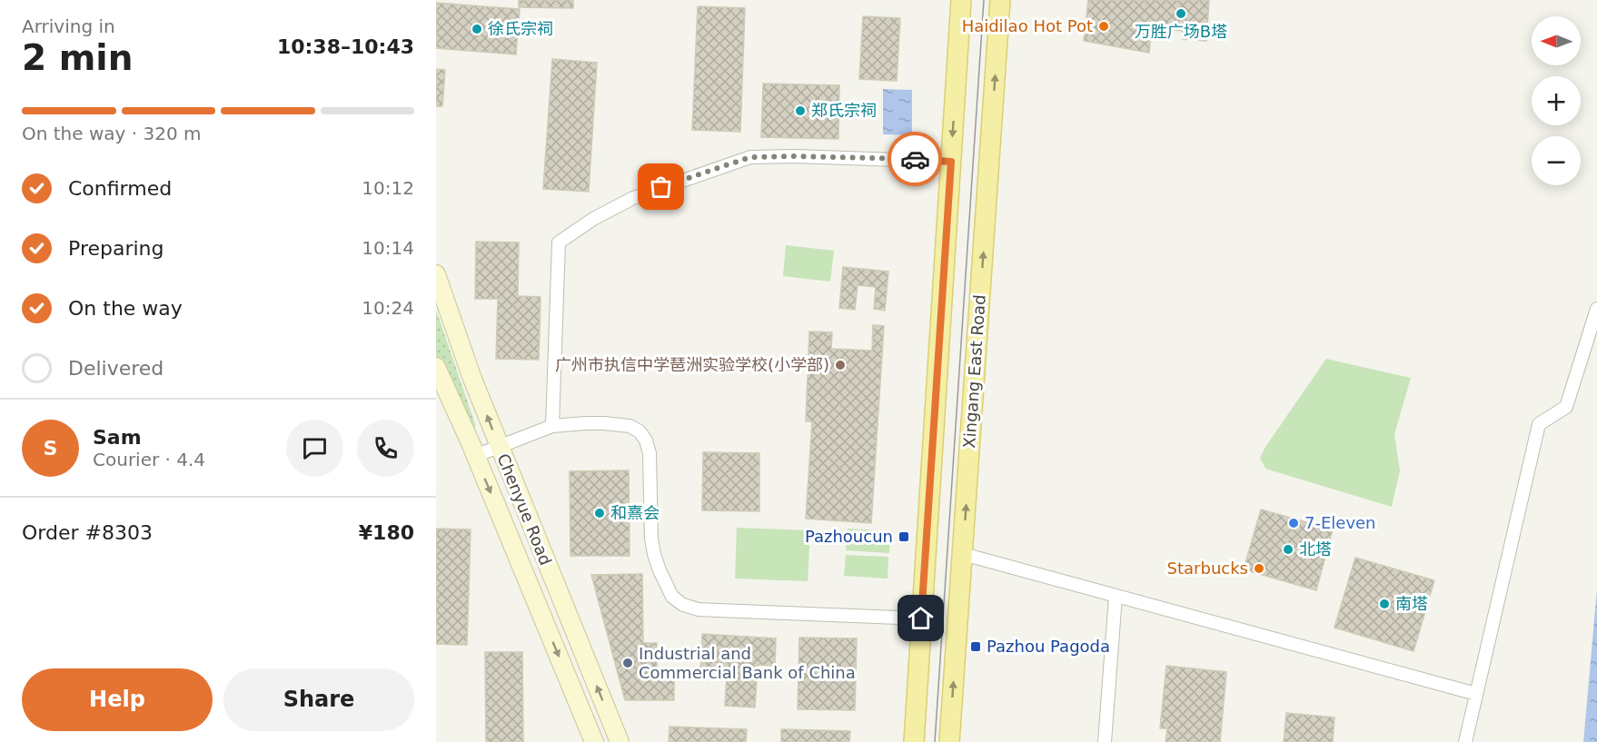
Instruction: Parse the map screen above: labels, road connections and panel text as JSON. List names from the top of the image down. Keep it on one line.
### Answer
{"streets":{"main road":["Xingang East Road"],"street":["Chenyue Road"]},"places":{"other":["万胜广场B塔","Haidilao Hot Pot","徐氏宗祠","郑氏宗祠","广州市执信中学琶洲实验学校(小学部)","和熹会","7-Eleven","北塔","Starbucks","南塔","Industrial and Commercial Bank of China"],"transit":["Pazhoucun","Pazhou Pagoda"]},"north":"left","page":{"heading":["2 min","Arriving in","10:38–10:43"],"panel":["Sam","Courier · 4.4","Order #8303","¥180"],"map_buttons":["+","−"],"bar":"On the way · 320 m","list":[["Confirmed","10:12"],["Preparing","10:14"],["On the way","10:24"],"Delivered"],"round":"S","buttons":["Help","Share"]}}
